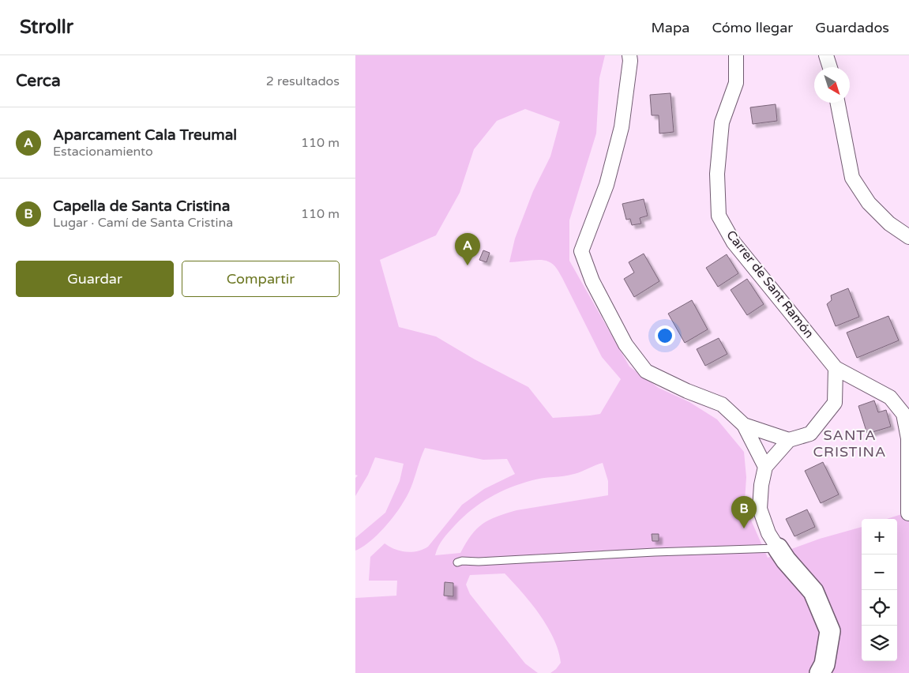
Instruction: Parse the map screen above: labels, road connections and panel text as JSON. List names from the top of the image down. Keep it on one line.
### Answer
{"streets":{"street":["Carrer de Sant Ramón"]},"districts":["SANTA CRISTINA"],"north":"bottom right","page":{"header":"Strollr","nav":["Mapa","Cómo llegar","Guardados"],"heading":["Cerca","2 resultados"],"list":[{"mark":"A","name":"Aparcament Cala Treumal","note":"Estacionamiento","value":"110 m"},{"mark":"B","name":"Capella de Santa Cristina","note":"Lugar · Camí de Santa Cristina","value":"110 m"}],"pins":["A","B"],"buttons":["Guardar","Compartir"],"map_buttons":["+","−"]}}
